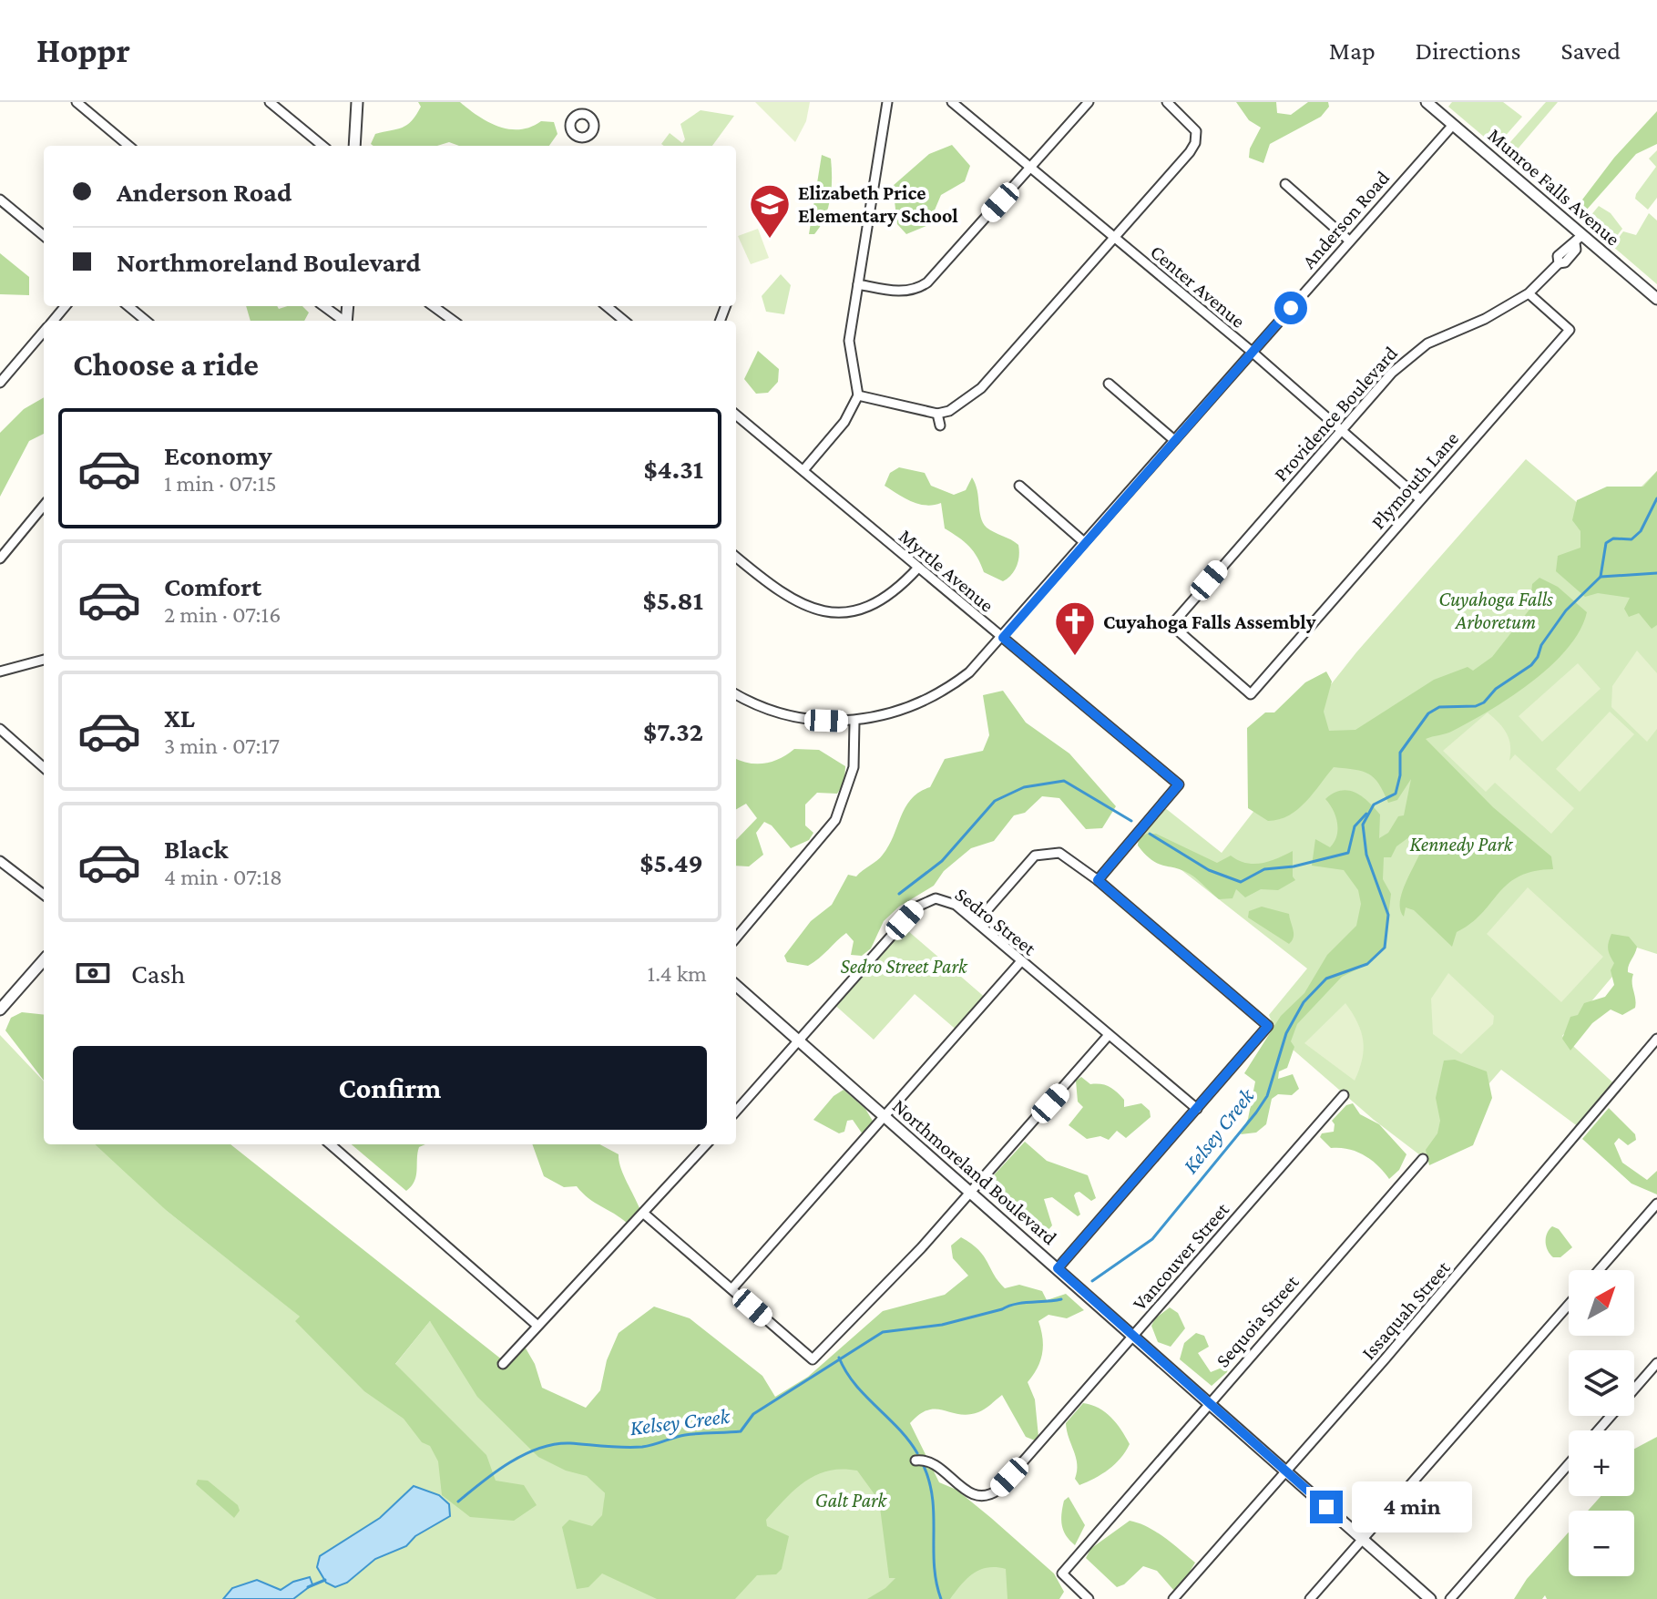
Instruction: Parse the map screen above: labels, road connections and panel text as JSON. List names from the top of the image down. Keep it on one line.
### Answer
{"streets":{"street":["Munroe Falls Avenue","Anderson Road","Center Avenue","Providence Boulevard","Plymouth Lane","Myrtle Avenue","Sedro Street","Northmoreland Boulevard","Vancouver Street","Issaquah Street","Sequoia Street"]},"crossings":[["Munroe Falls Avenue","Anderson Road"],["Munroe Falls Avenue","Providence Boulevard"],["Anderson Road","Center Avenue"],["Anderson Road","Myrtle Avenue"],["Center Avenue","Providence Boulevard"],["Center Avenue","Plymouth Lane"],["Providence Boulevard","Plymouth Lane"],["Sedro Street","Northmoreland Boulevard"],["Northmoreland Boulevard","Vancouver Street"],["Northmoreland Boulevard","Issaquah Street"],["Northmoreland Boulevard","Sequoia Street"]],"water":["Kelsey Creek"],"parks":["Cuyahoga Falls Arboretum","Kennedy Park","Sedro Street Park","Galt Park"],"places":{"school or university":["Elizabeth Price Elementary School"],"church":["Cuyahoga Falls Assembly"]},"north":"top right","page":{"header":"Hoppr","nav":["Map","Directions","Saved"],"banner":["Anderson Road","Northmoreland Boulevard"],"heading":"Choose a ride","list":[{"name":"Economy","note":"1 min · 07:15","value":"$4.31"},{"name":"Comfort","note":"2 min · 07:16","value":"$5.81"},{"name":"XL","note":"3 min · 07:17","value":"$7.32"},{"name":"Black","note":"4 min · 07:18","value":"$5.49"}],"pay":["Cash","1.4 km"],"buttons":"Confirm","map_buttons":["+","−"],"bubble":"4 min"}}
